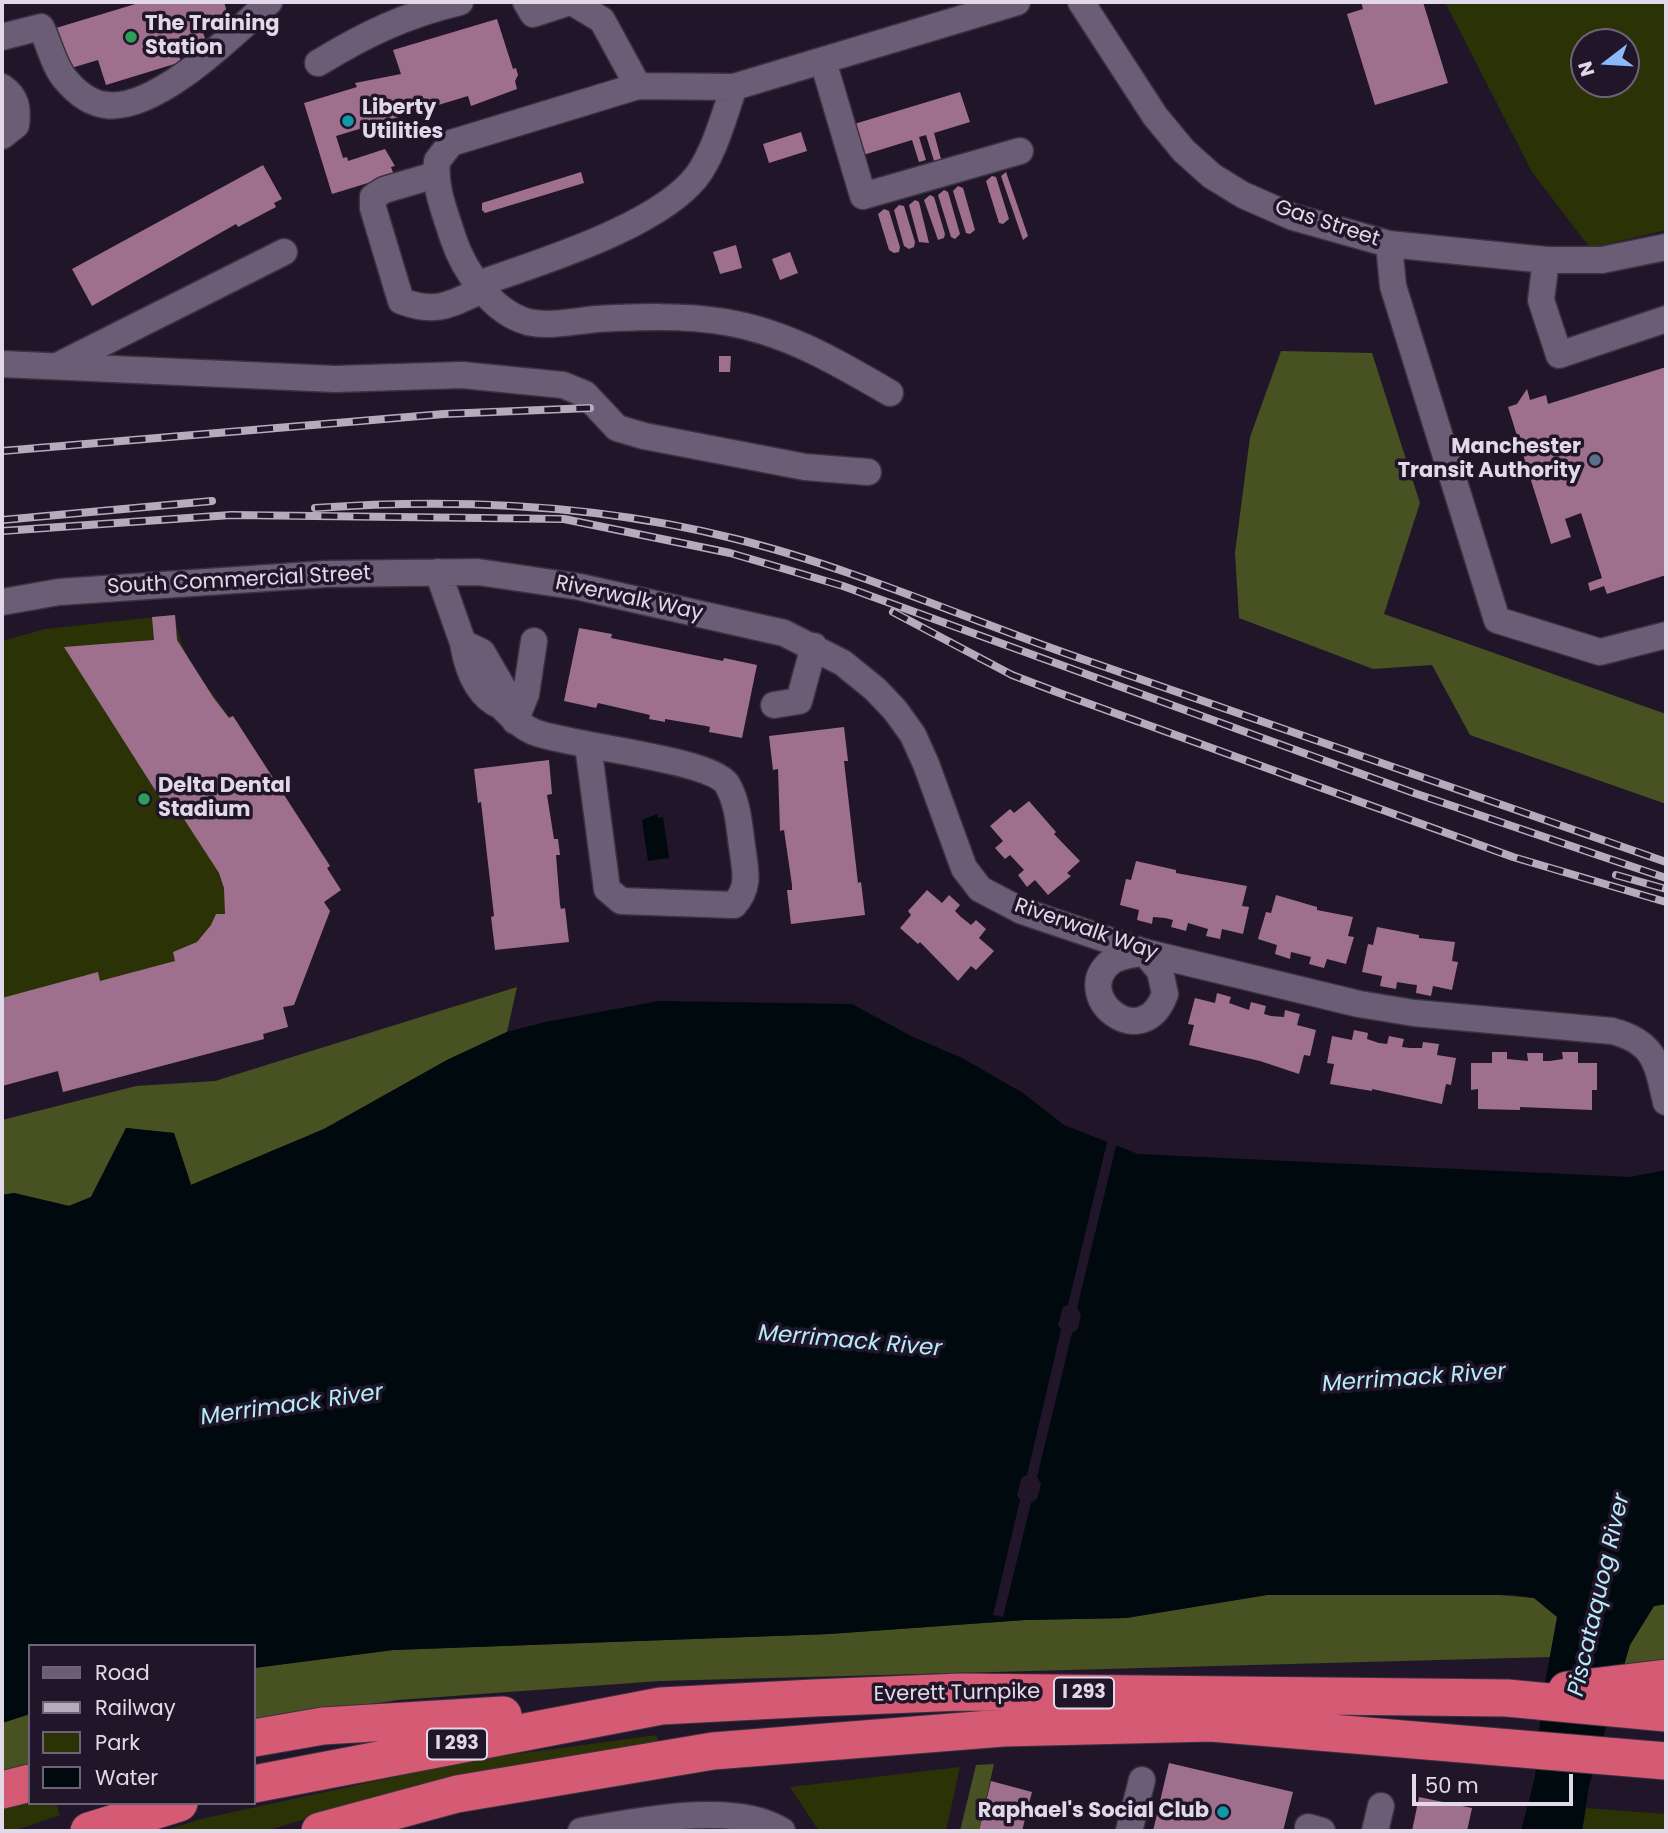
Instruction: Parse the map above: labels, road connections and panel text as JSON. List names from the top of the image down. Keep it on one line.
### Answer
{"streets":{"highway":["I 293","Everett Turnpike"],"street":["Gas Street","South Commercial Street","Riverwalk Way"]},"crossings":[["South Commercial Street","Riverwalk Way"]],"water":["Merrimack River","Piscataquog River"],"places":["The Training Station","Liberty Utilities","Manchester Transit Authority","Delta Dental Stadium","Raphael's Social Club"],"legend":["Road","Railway","Park","Water"],"scale_bar":"50 m","north":"left"}
